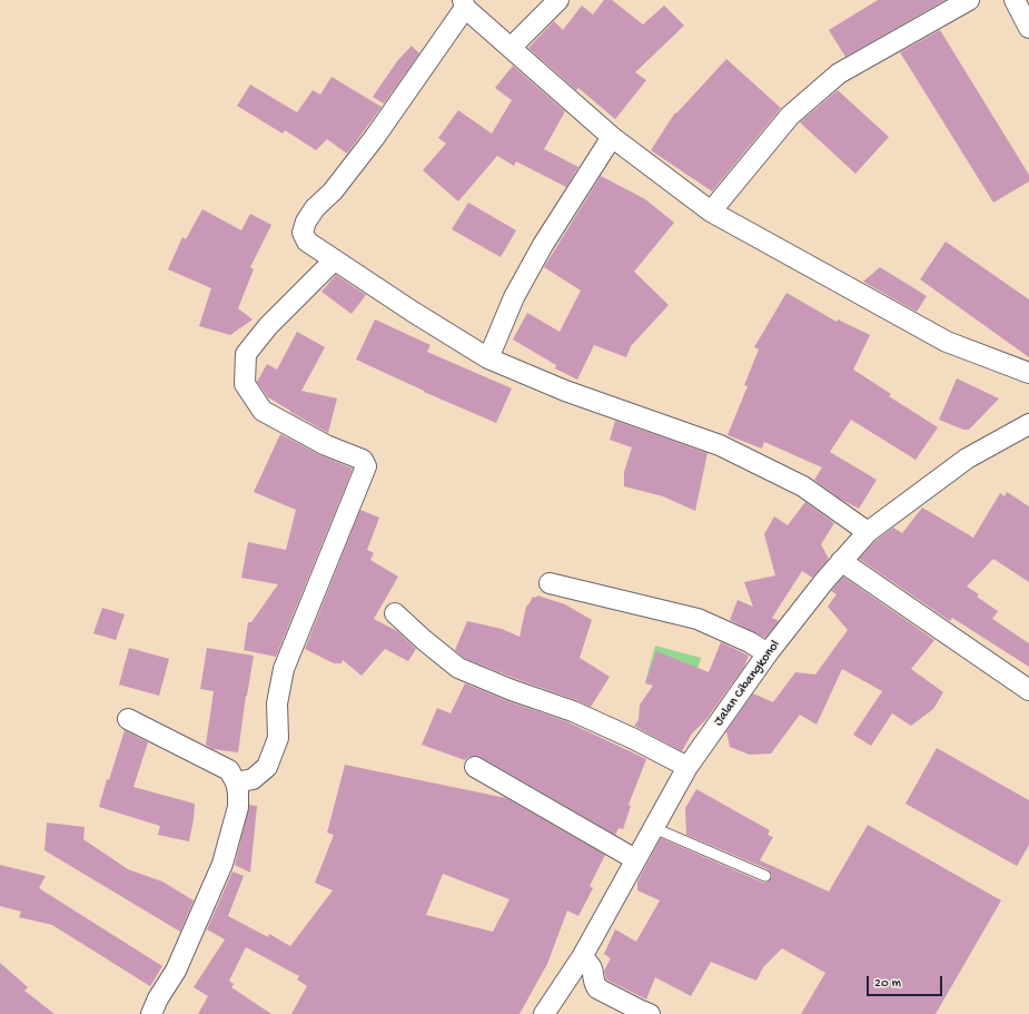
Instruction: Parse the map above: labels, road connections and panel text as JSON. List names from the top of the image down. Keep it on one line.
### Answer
{"streets":{"street":["Jalan Cibangkonol"]},"scale_bar":"20 m"}
